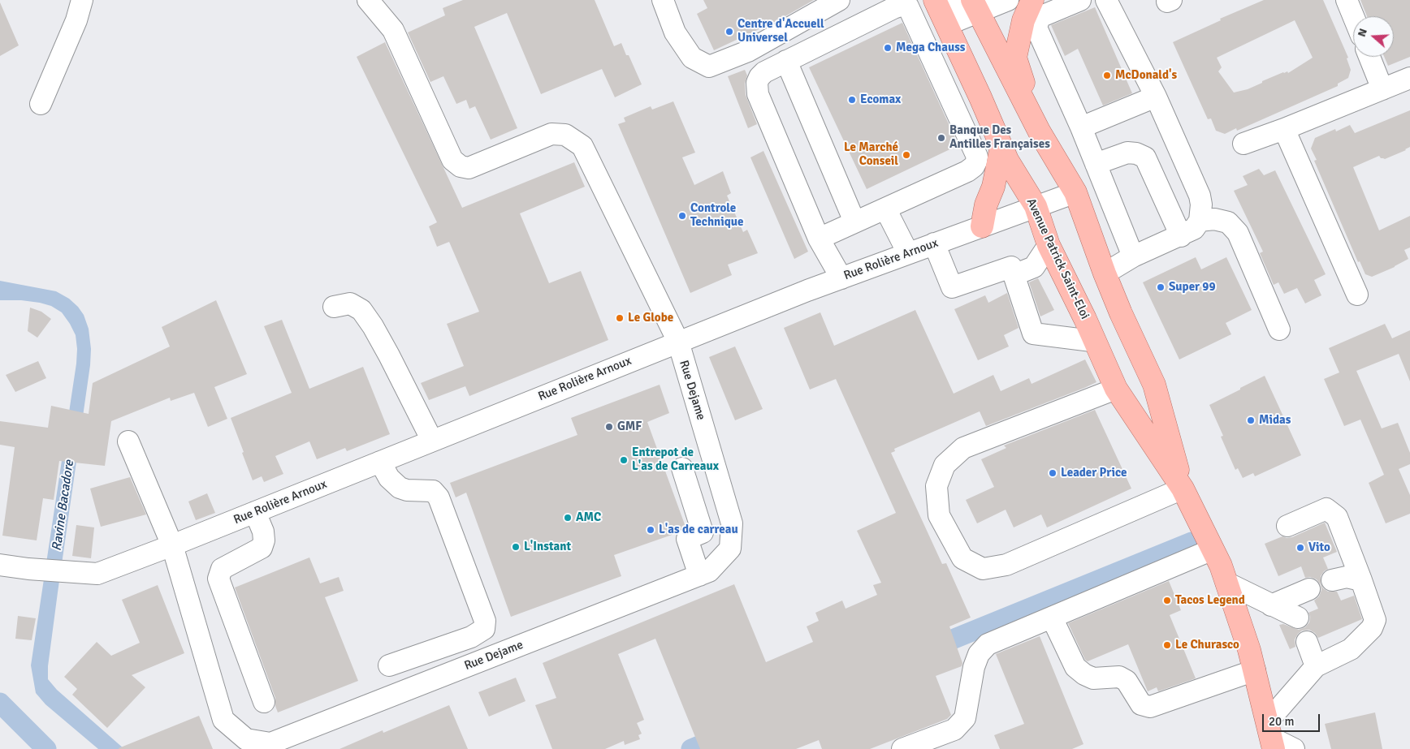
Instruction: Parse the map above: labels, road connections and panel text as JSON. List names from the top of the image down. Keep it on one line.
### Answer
{"streets":{"main road":["Avenue Patrick Saint-Eloi"],"street":["Rue Rolière Arnoux","Rue Dejame"]},"crossings":[["Avenue Patrick Saint-Eloi","Rue Rolière Arnoux"],["Rue Rolière Arnoux","Rue Dejame"]],"water":["Ravine Bacadore"],"places":["Centre d'Accuell Universel","Mega Chauss","McDonald's","Ecomax","Banque Des Antilles Françaises","Le Marché Conseil","Controle Technique","Super 99","Le Globe","Midas","GMF","Entrepot de L'as de Carreaux","Leader Price","AMC","L'as de carreau","L'Instant","Vito","Tacos Legend","Le Churasco"],"scale_bar":"20 m","north":"left"}
